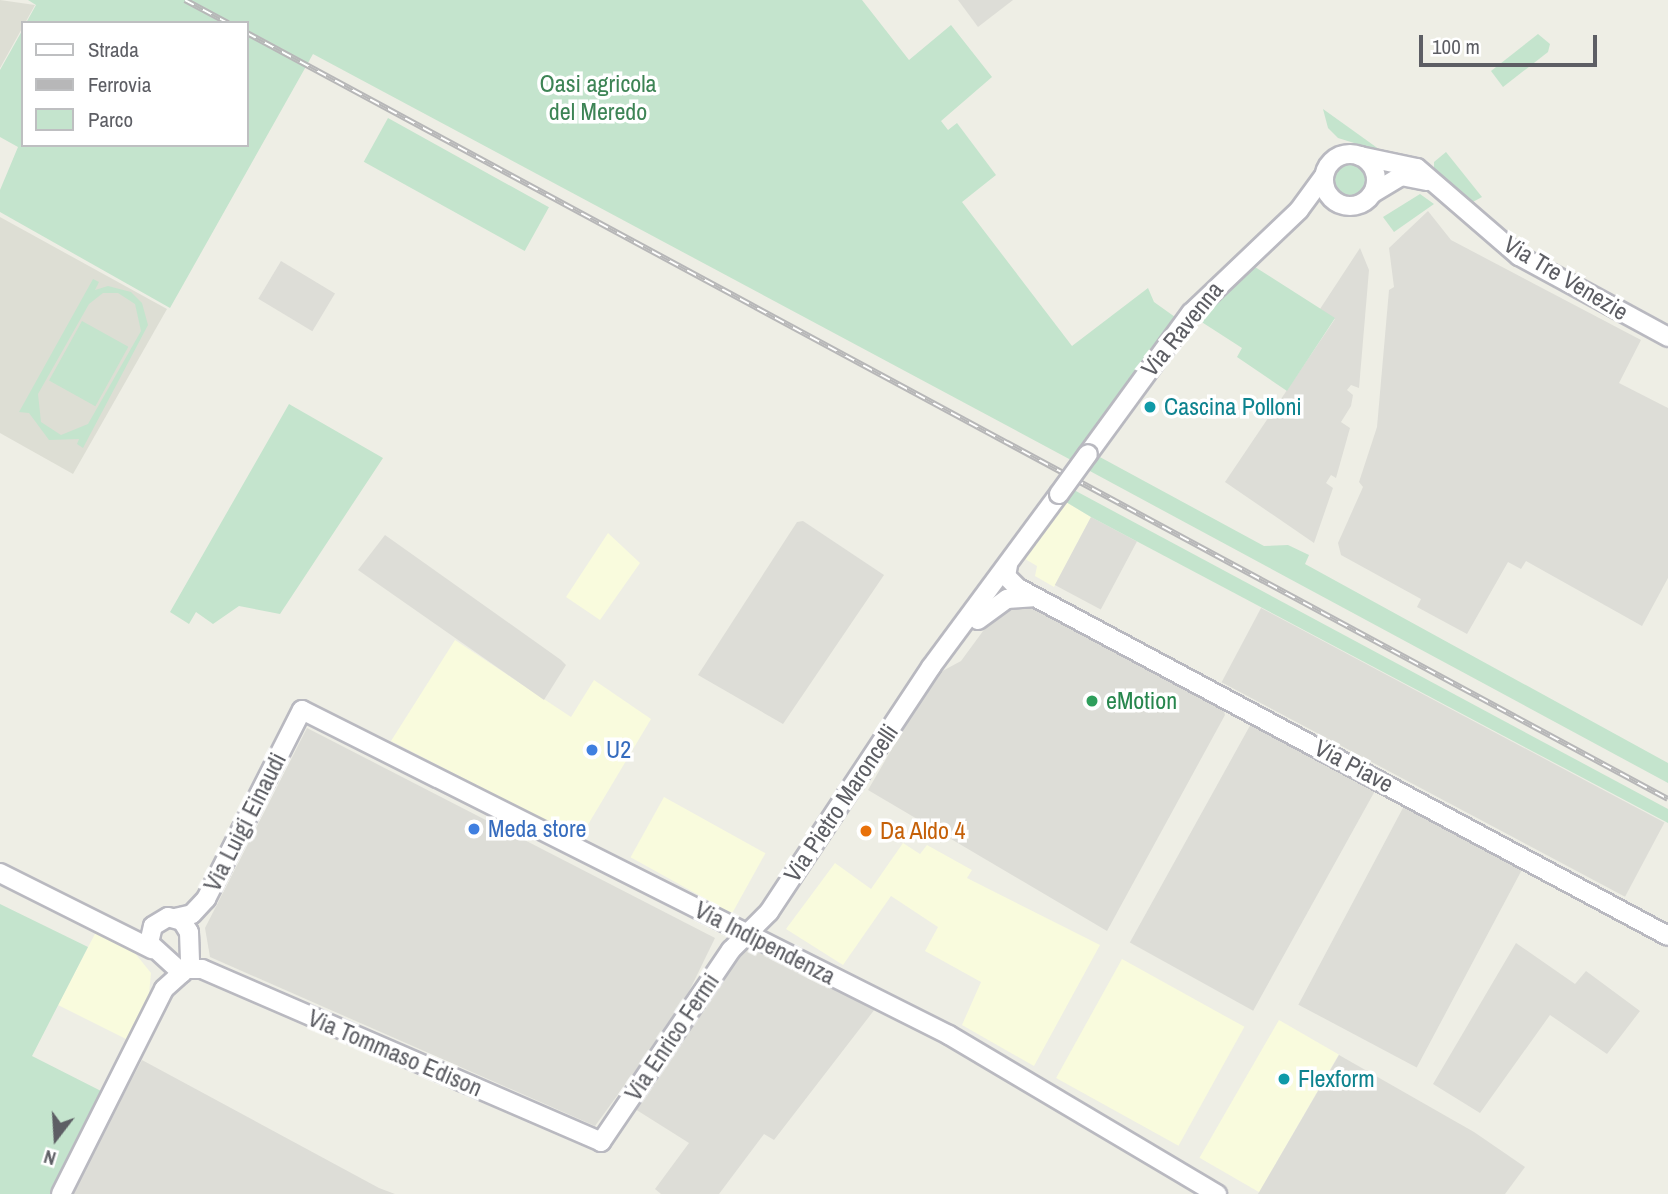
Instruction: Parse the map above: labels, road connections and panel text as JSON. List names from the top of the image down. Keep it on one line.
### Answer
{"streets":{"street":["Via Tre Venezie","Via Ravenna","Via Piave","Via Pietro Maroncelli","Via Luigi Einaudi","Via Indipendenza","Via Enrico Fermi","Via Tommaso Edison"]},"crossings":[["Via Tre Venezie","Via Ravenna"],["Via Ravenna","Via Pietro Maroncelli"],["Via Piave","Via Pietro Maroncelli"],["Via Pietro Maroncelli","Via Indipendenza"],["Via Pietro Maroncelli","Via Enrico Fermi"],["Via Luigi Einaudi","Via Indipendenza"],["Via Indipendenza","Via Enrico Fermi"],["Via Enrico Fermi","Via Tommaso Edison"]],"parks":["Oasi agricola del Meredo"],"places":["Cascina Polloni","eMotion","U2","Meda store","Da Aldo 4","Flexform"],"legend":["Strada","Ferrovia","Parco"],"scale_bar":"100 m","north":"bottom"}
